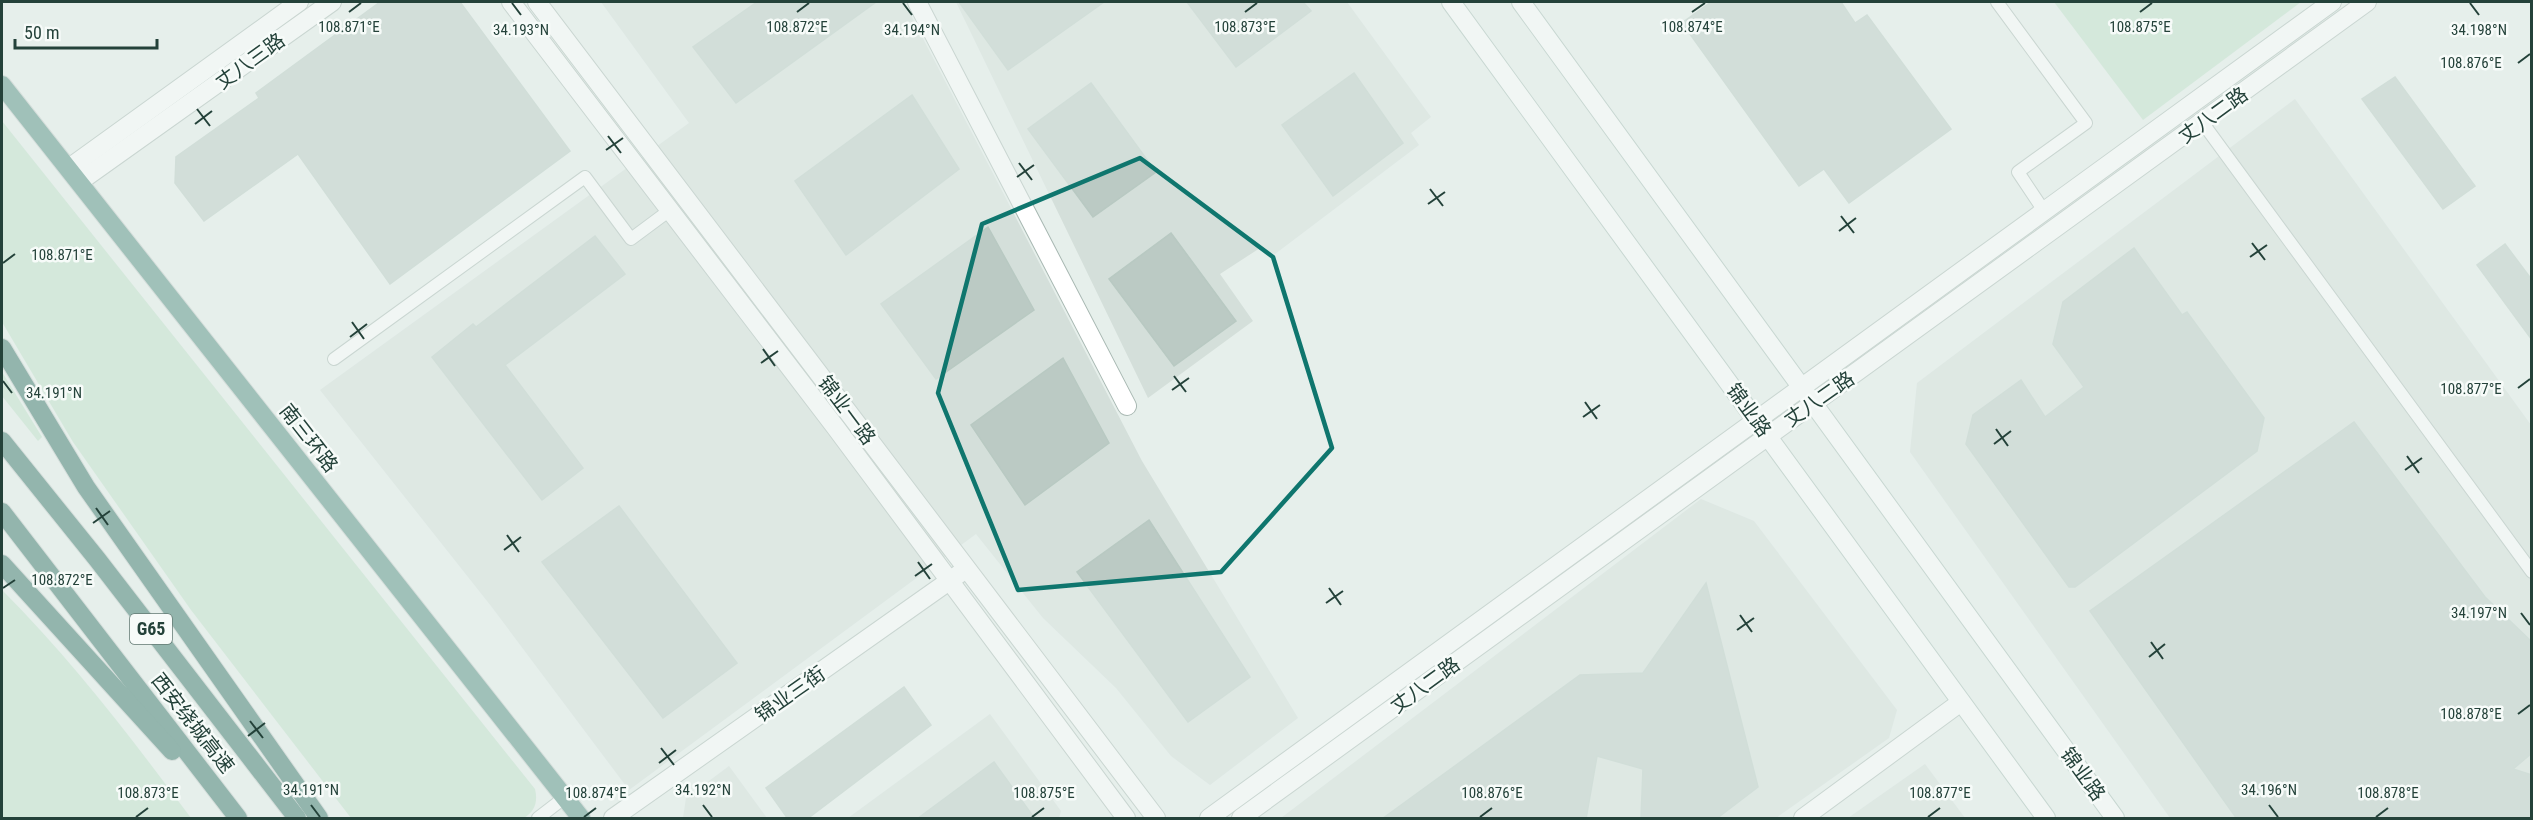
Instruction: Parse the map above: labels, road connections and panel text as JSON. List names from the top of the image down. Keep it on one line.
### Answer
{"streets":{"highway":["南三环路","G65","西安绕城高速"],"street":["丈八三路","丈八二路","锦业一路","锦业路","锦业三街"]},"crossings":[["丈八三路","南三环路"],["丈八二路","锦业路"],["锦业一路","锦业三街"]],"scale_bar":"50 m","coordinates":["108.872°E","108.871°E","108.873°E","108.874°E","108.875°E","34.193°N","34.194°N","34.198°N","108.876°E","108.877°E","34.191°N","34.197°N","108.878°E","34.192°N","34.196°N"]}
